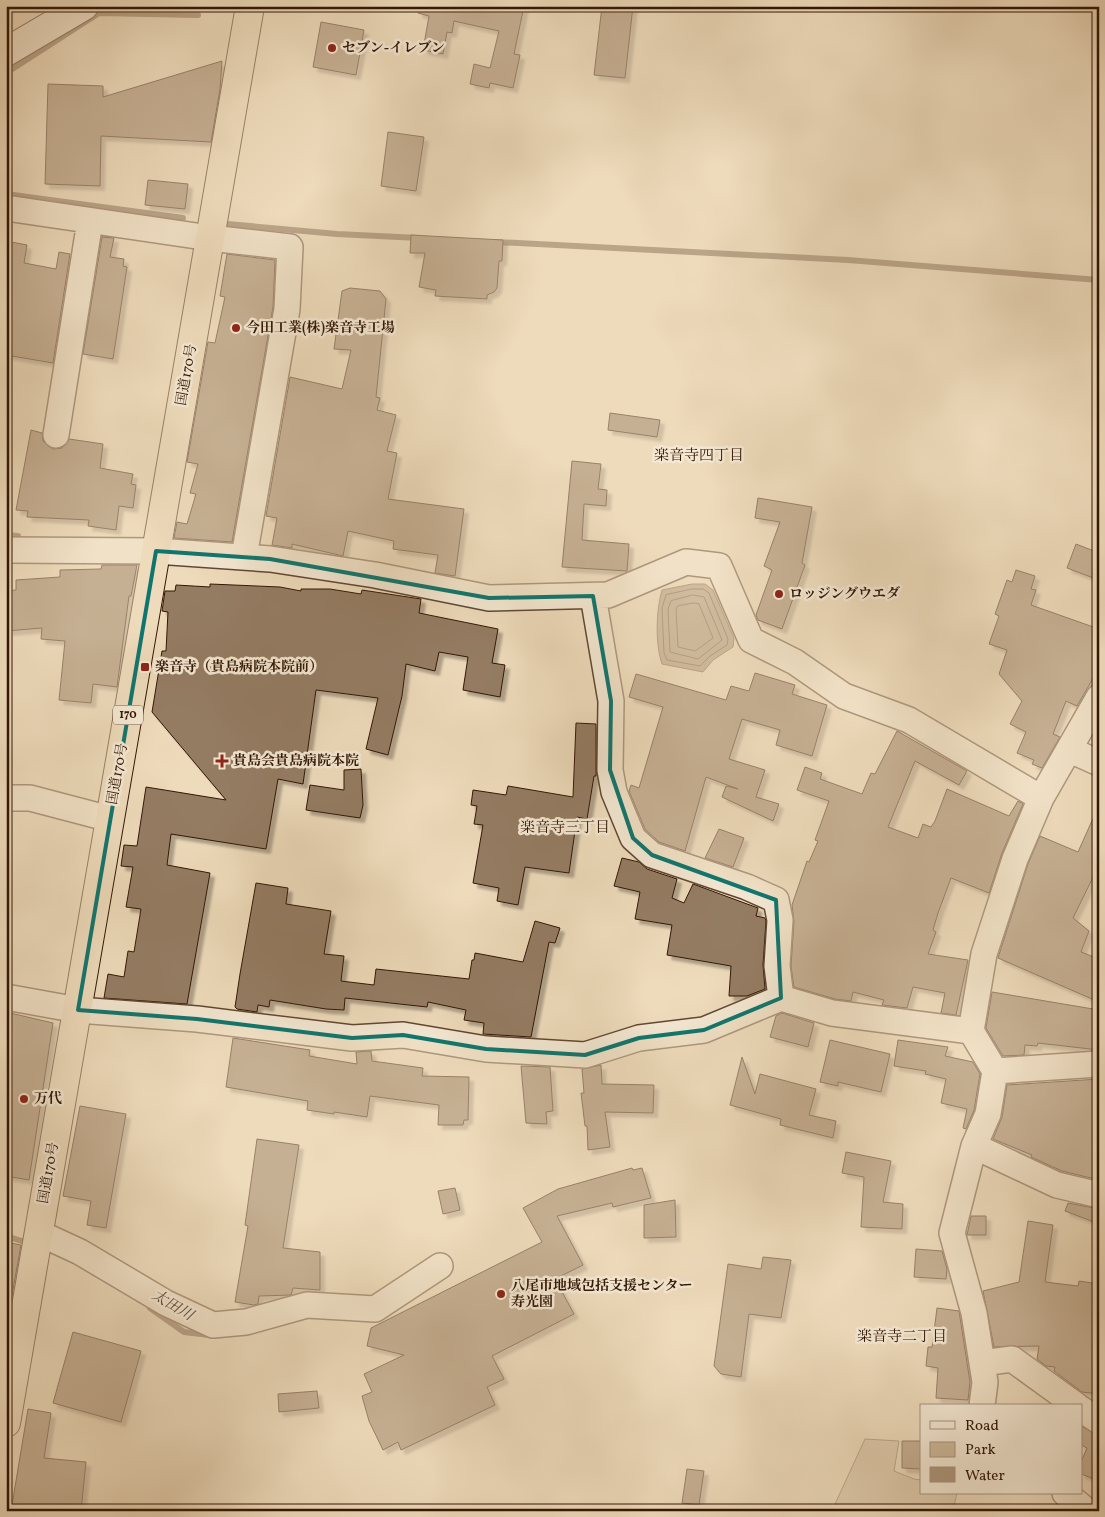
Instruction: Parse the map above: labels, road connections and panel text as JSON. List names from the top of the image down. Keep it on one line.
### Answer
{"streets":{"highway":["国道170号","170"]},"districts":["楽音寺四丁目","楽音寺三丁目","楽音寺二丁目"],"water":["太田川"],"places":{"other":["セブン-イレブン","今田工業(株)楽音寺工場","ロッジングウエダ","万代","八尾市地域包括支援センター 寿光園"],"transit":["楽音寺（貴島病院本院前）"],"health":["貴島会貴島病院本院"]},"legend":["Road","Park","Water"]}
